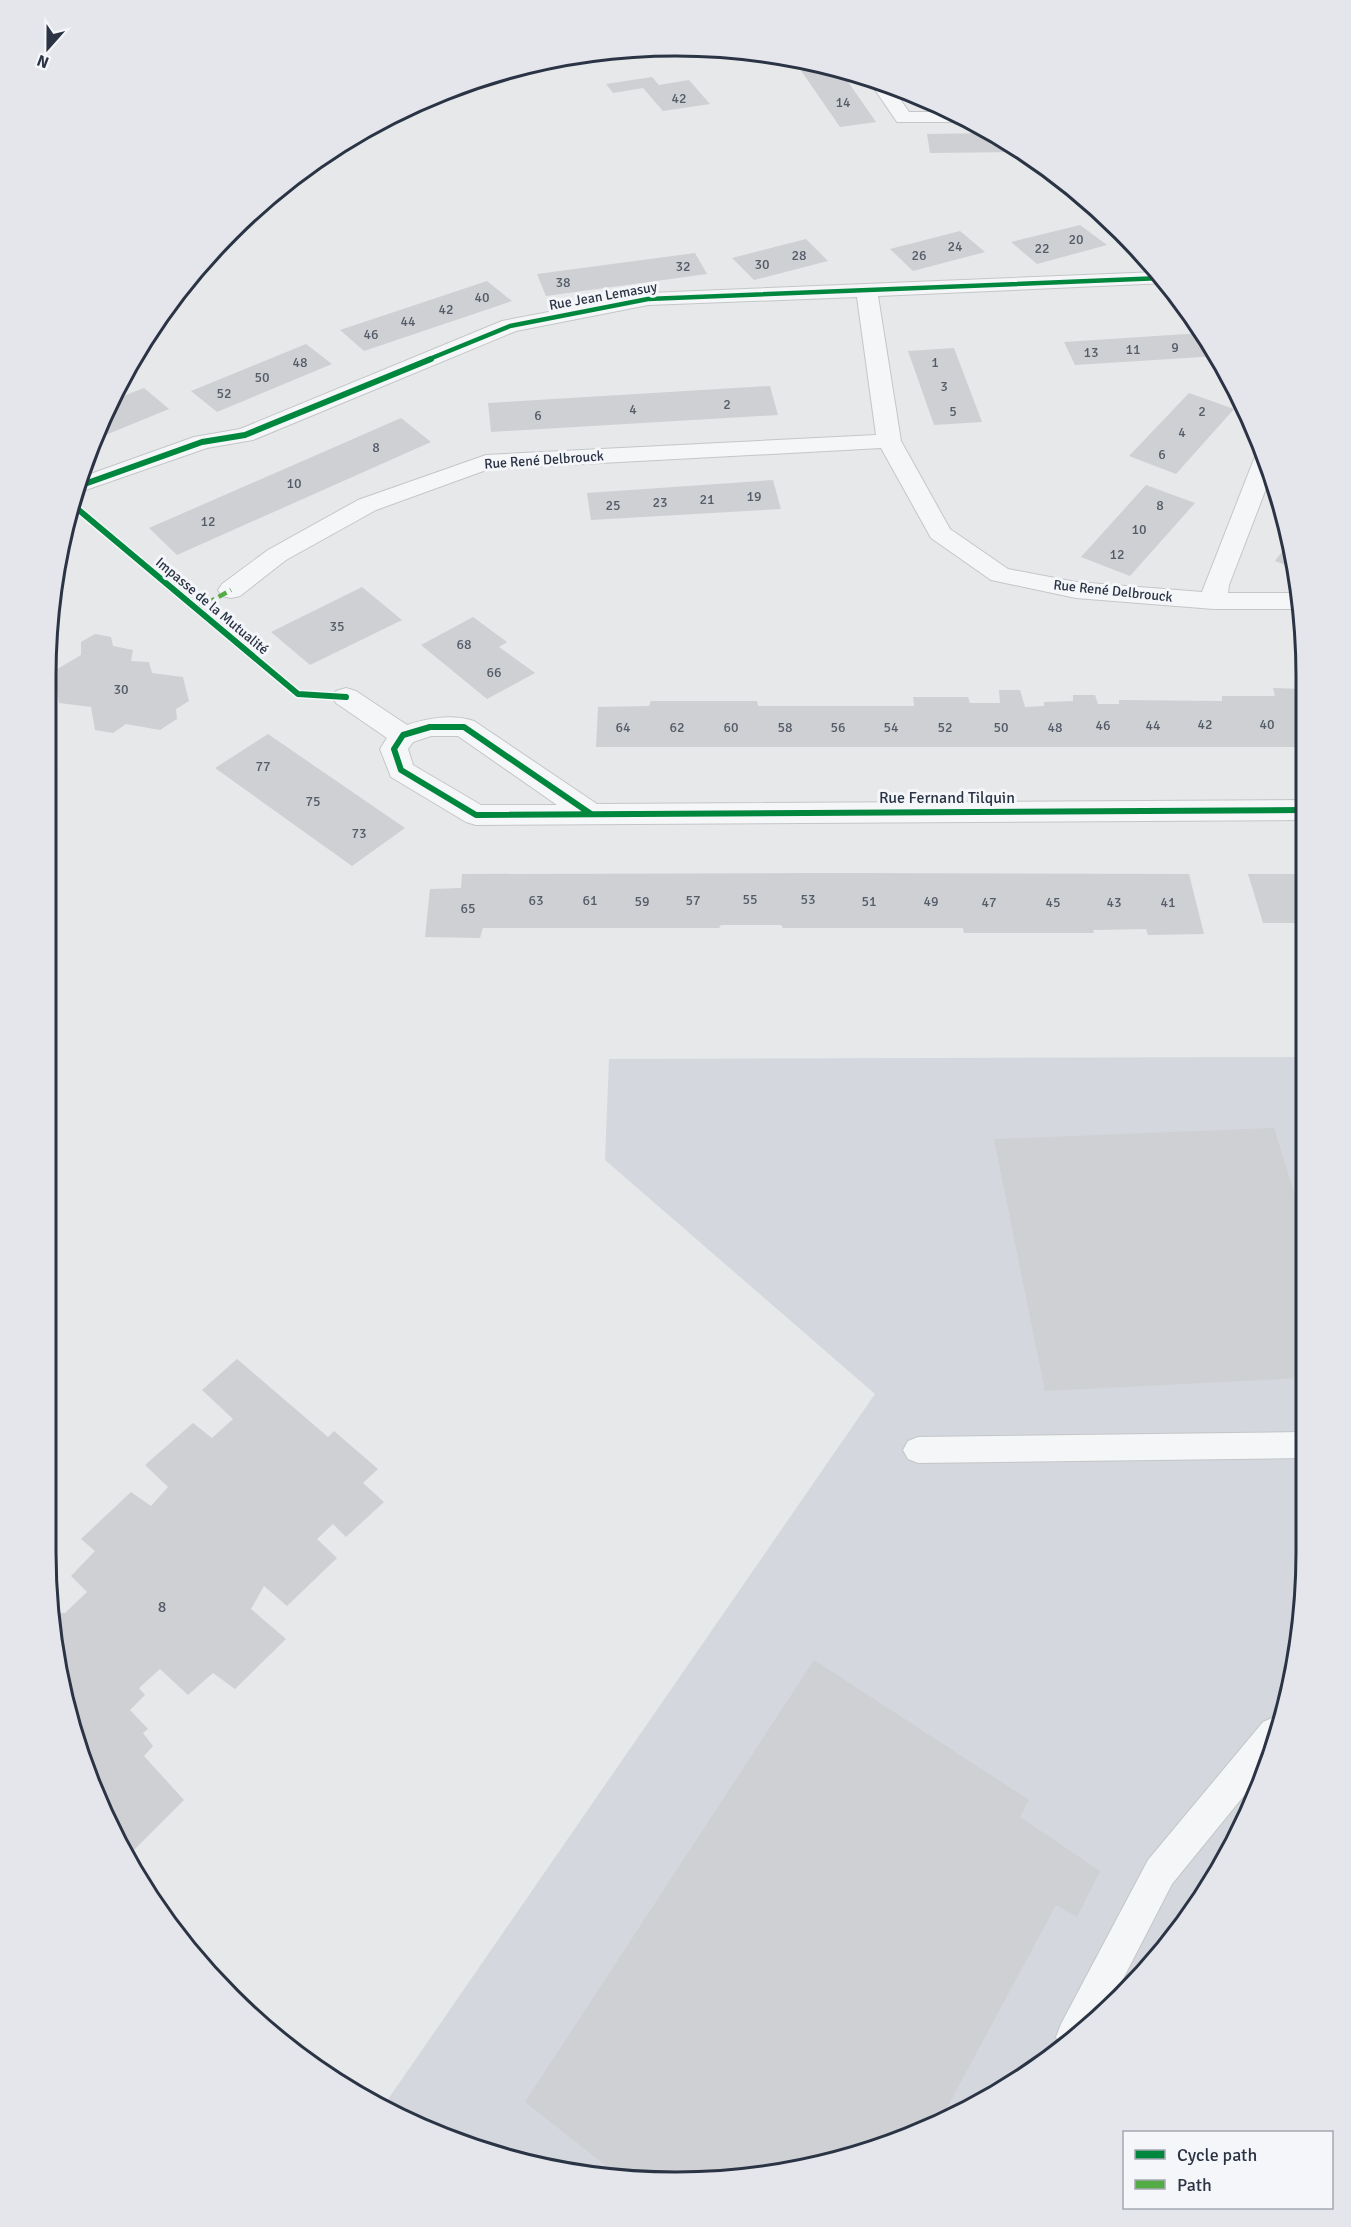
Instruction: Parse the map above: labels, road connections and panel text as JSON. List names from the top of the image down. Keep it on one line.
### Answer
{"streets":{"street":["Rue Jean Lemasuy","Rue René Delbrouck","Rue Fernand Tilquin"],"cycle path":["Impasse de la Mutualité"]},"crossings":[["Rue Jean Lemasuy","Rue René Delbrouck"]],"house_numbers":["42","14","20","24","22","28","26","30","32","38","40","42","44","46","9","11","13","48","1","50","3","52","2","4","5","2","6","4","8","6","10","19","21","23","25","8","12","10","12","35","68","66","30","42","40","46","44","64","62","60","58","56","54","52","50","48","77","75","73","55","53","63","61","57","59","51","49","47","45","43","41","65","8"],"legend":["Cycle path","Path"],"north":"bottom"}
